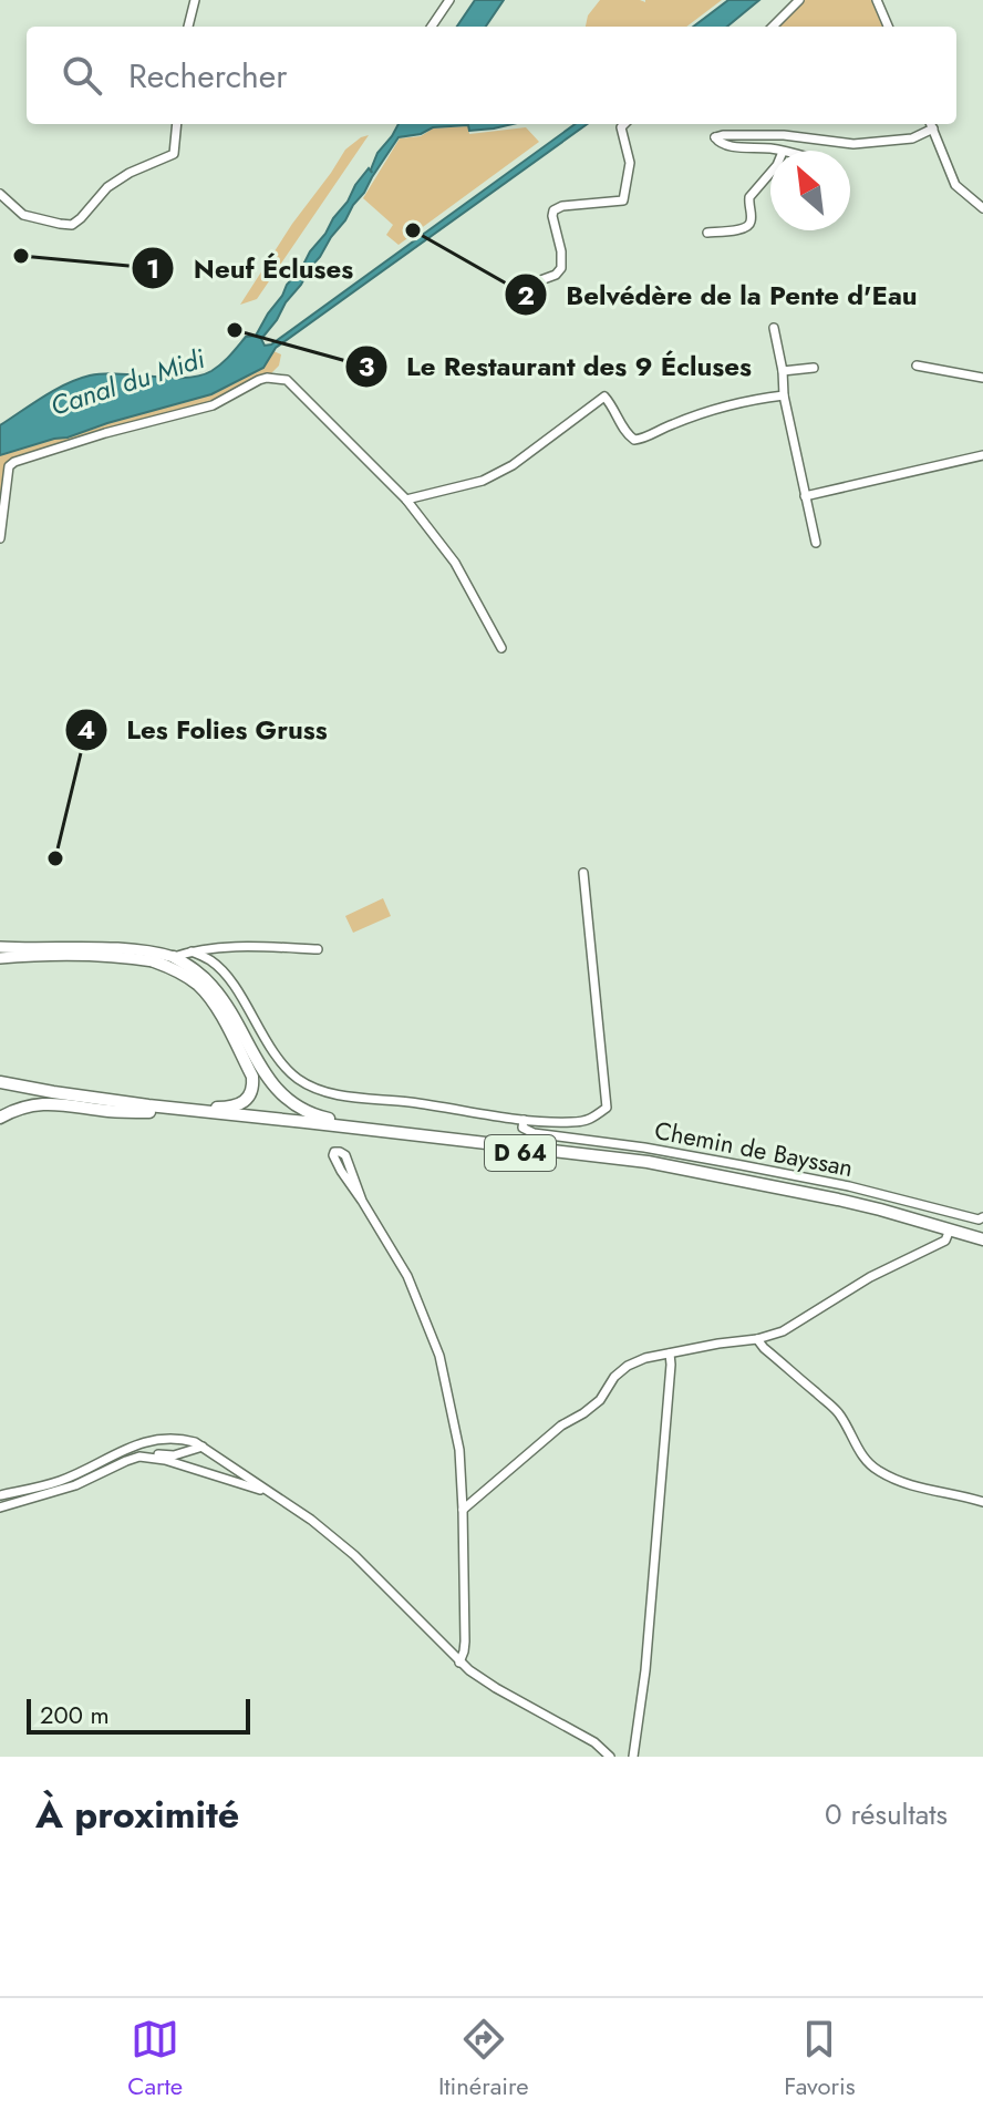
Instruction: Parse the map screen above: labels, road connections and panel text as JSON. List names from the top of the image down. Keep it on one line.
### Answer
{"streets":{"highway":["D 64"],"street":["Chemin de Bayssan"]},"water":["Canal du Midi"],"places":["Belvédère de la Pente d'Eau","Neuf Écluses","Le Restaurant des 9 Écluses","Les Folies Gruss"],"scale_bar":"200 m","north":"top left","page":{"search":"Rechercher","scale":"200 m","heading":["À proximité","0 résultats"],"nav":["Carte","Itinéraire","Favoris"]}}
